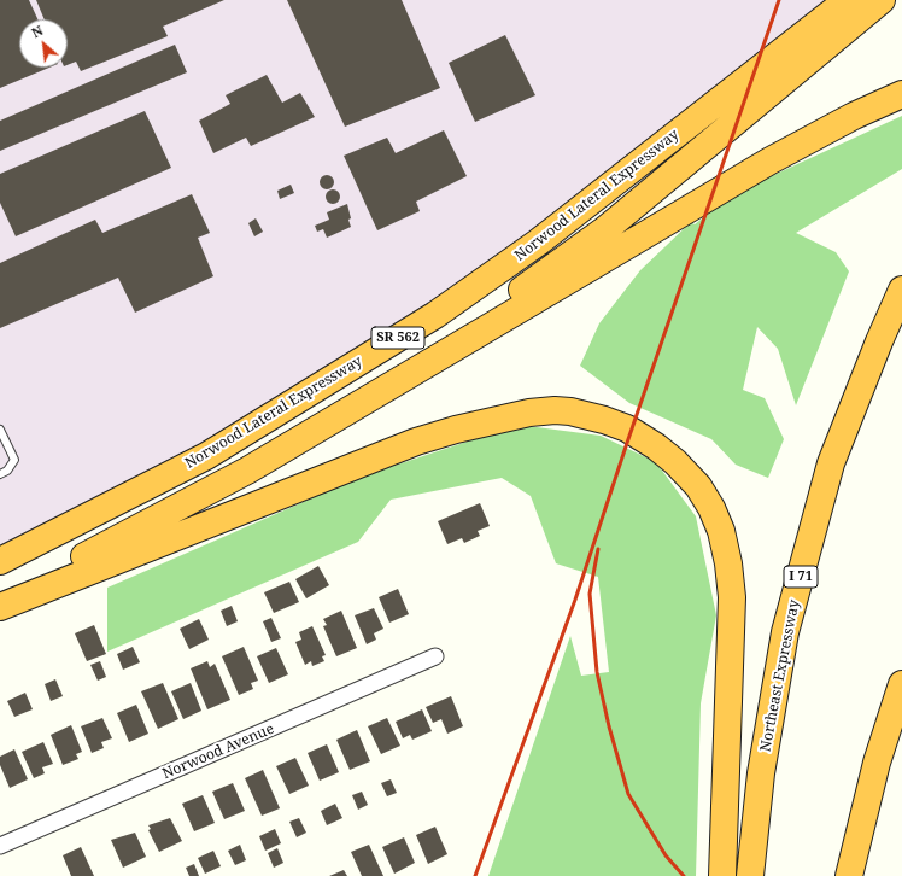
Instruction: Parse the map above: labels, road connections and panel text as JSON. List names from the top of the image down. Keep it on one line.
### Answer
{"streets":{"highway":["Norwood Lateral Expressway","SR 562","I 71","Northeast Expressway"],"street":["Norwood Avenue"]},"north":"top left"}
